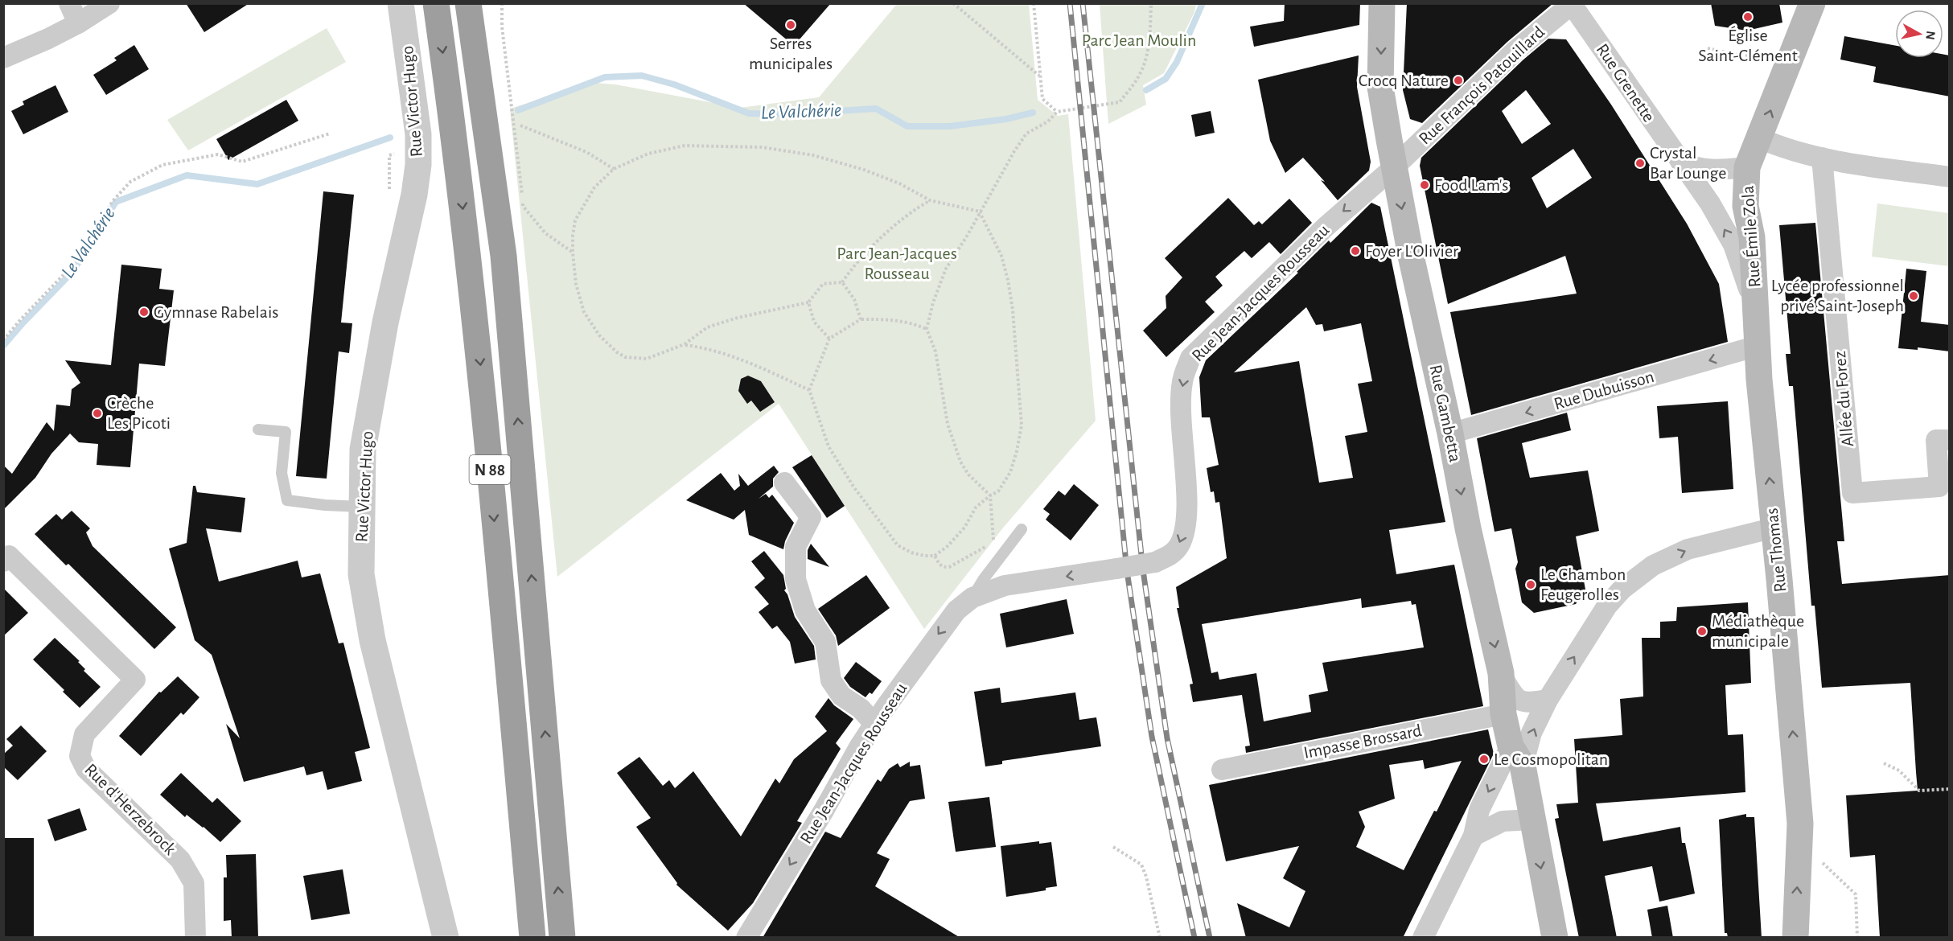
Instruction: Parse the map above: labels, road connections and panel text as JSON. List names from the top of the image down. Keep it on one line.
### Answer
{"streets":{"highway":["N 88"],"main road":["Rue Émile Zola","Rue Gambetta","Rue Thomas"],"street":["Rue Grenette","Rue François Patouillard","Rue Victor Hugo","Rue Jean-Jacques Rousseau","Rue Dubuisson","Allée du Forez","Impasse Brossard","Rue d'Herzebrock"]},"crossings":[["Rue Grenette","Rue François Patouillard"],["Rue Grenette","Rue Émile Zola"],["Rue Grenette","Rue Thomas"],["Rue François Patouillard","Rue Jean-Jacques Rousseau"],["Rue François Patouillard","Rue Gambetta"],["Rue Émile Zola","Rue Thomas"],["Rue Jean-Jacques Rousseau","Rue Gambetta"],["Rue Dubuisson","Rue Gambetta"],["Rue Dubuisson","Rue Thomas"],["Rue Gambetta","Impasse Brossard"]],"one_way":["Rue Grenette","Rue Jean-Jacques Rousseau","Rue Dubuisson","Rue Gambetta","Rue Thomas"],"water":["Le Valchérie"],"parks":["Parc Jean Moulin","Parc Jean-Jacques Rousseau"],"places":["Église Saint-Clément","Serres municipales","Crocq Nature","Crystal Bar Lounge","Food Lam's","Foyer L'Olivier","Lycée professionnel privé Saint-Joseph","Gymnase Rabelais","Crèche Les Picoti","Le Chambon Feugerolles","Médiathèque municipale","Le Cosmopolitan"],"north":"right"}
